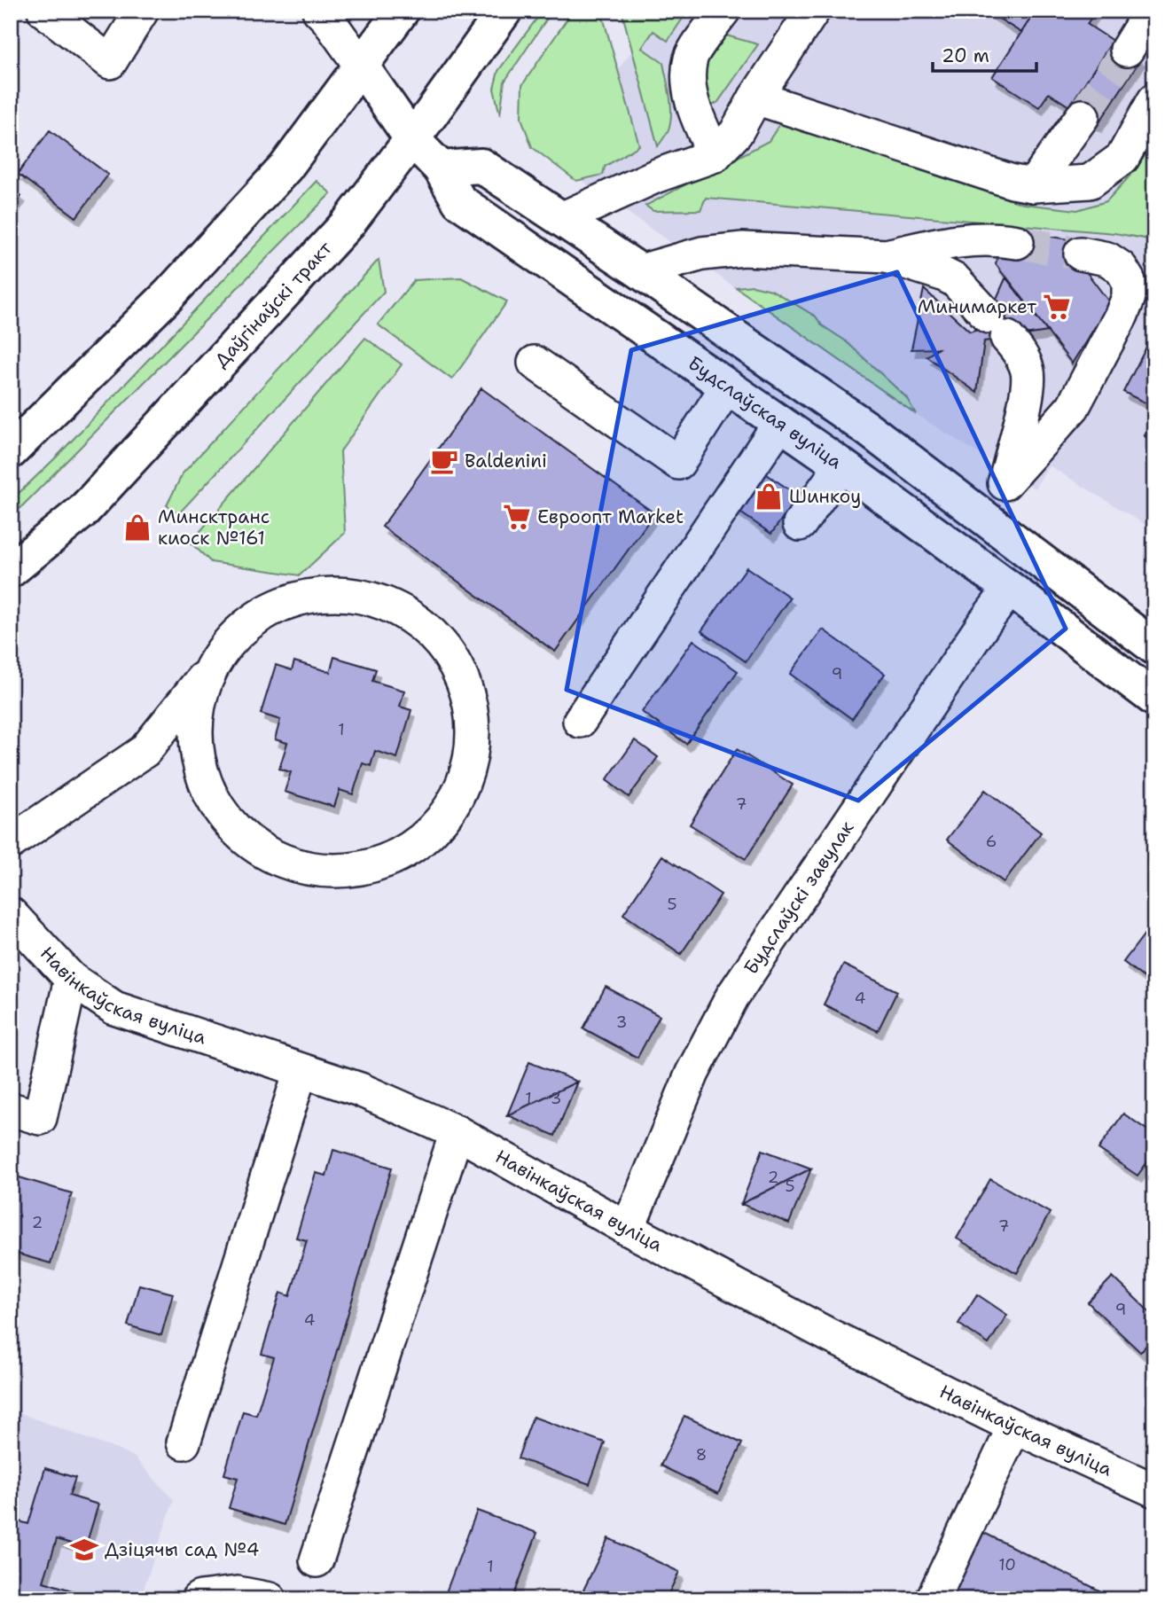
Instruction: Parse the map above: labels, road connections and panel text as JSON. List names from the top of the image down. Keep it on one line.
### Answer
{"streets":{"main road":["Даўгінаўскі тракт","Будслаўская вуліца"],"street":["Будслаўскі завулак","Навінкаўская вуліца"]},"crossings":[["Даўгінаўскі тракт","Будслаўская вуліца"],["Будслаўская вуліца","Будслаўскі завулак"],["Будслаўскі завулак","Навінкаўская вуліца"]],"places":{"supermarket":["Минимаркет","Евроопт Market"],"cafe":["Baldenini"],"shop":["Шинкоу","Минсктранс киоск №161"],"school or university":["Дзіцячы сад №4"]},"house_numbers":["9","1","7","6","5","4","3","1","3","2","5","2","7","9","4","8","10","1"],"scale_bar":"20 m"}
